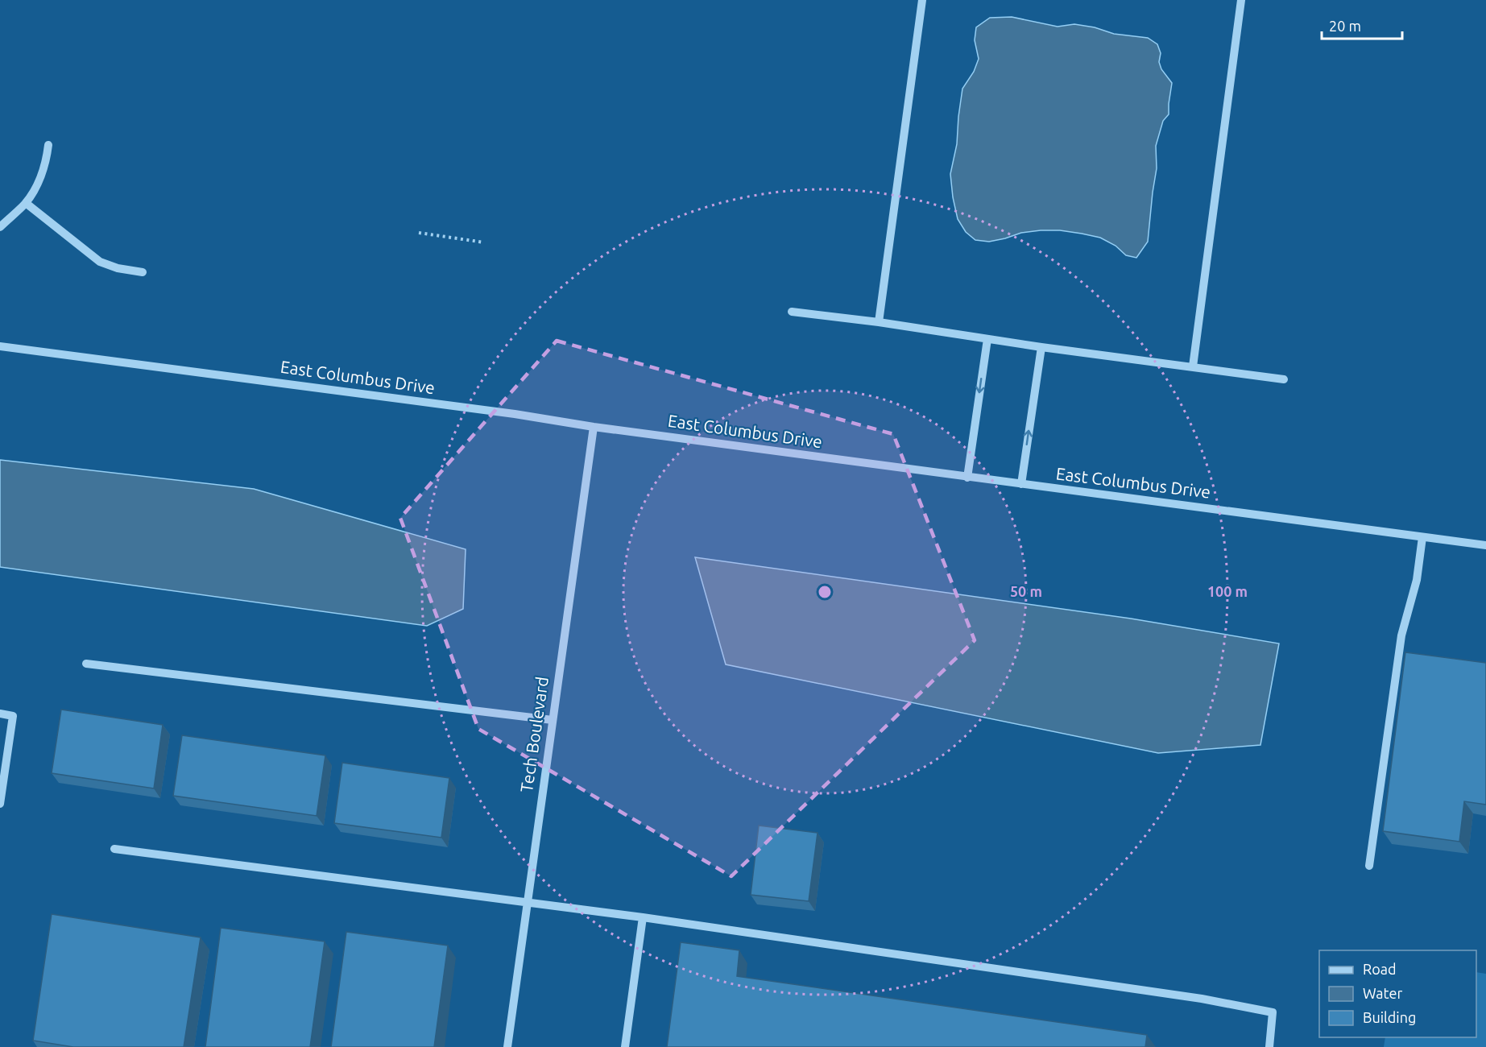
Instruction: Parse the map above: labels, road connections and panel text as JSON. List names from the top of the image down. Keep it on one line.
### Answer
{"streets":{"street":["East Columbus Drive","Tech Boulevard"]},"crossings":[["East Columbus Drive","Tech Boulevard"]],"legend":["Road","Water","Building"],"scale_bar":"20 m","rings":["50 m","100 m"]}
